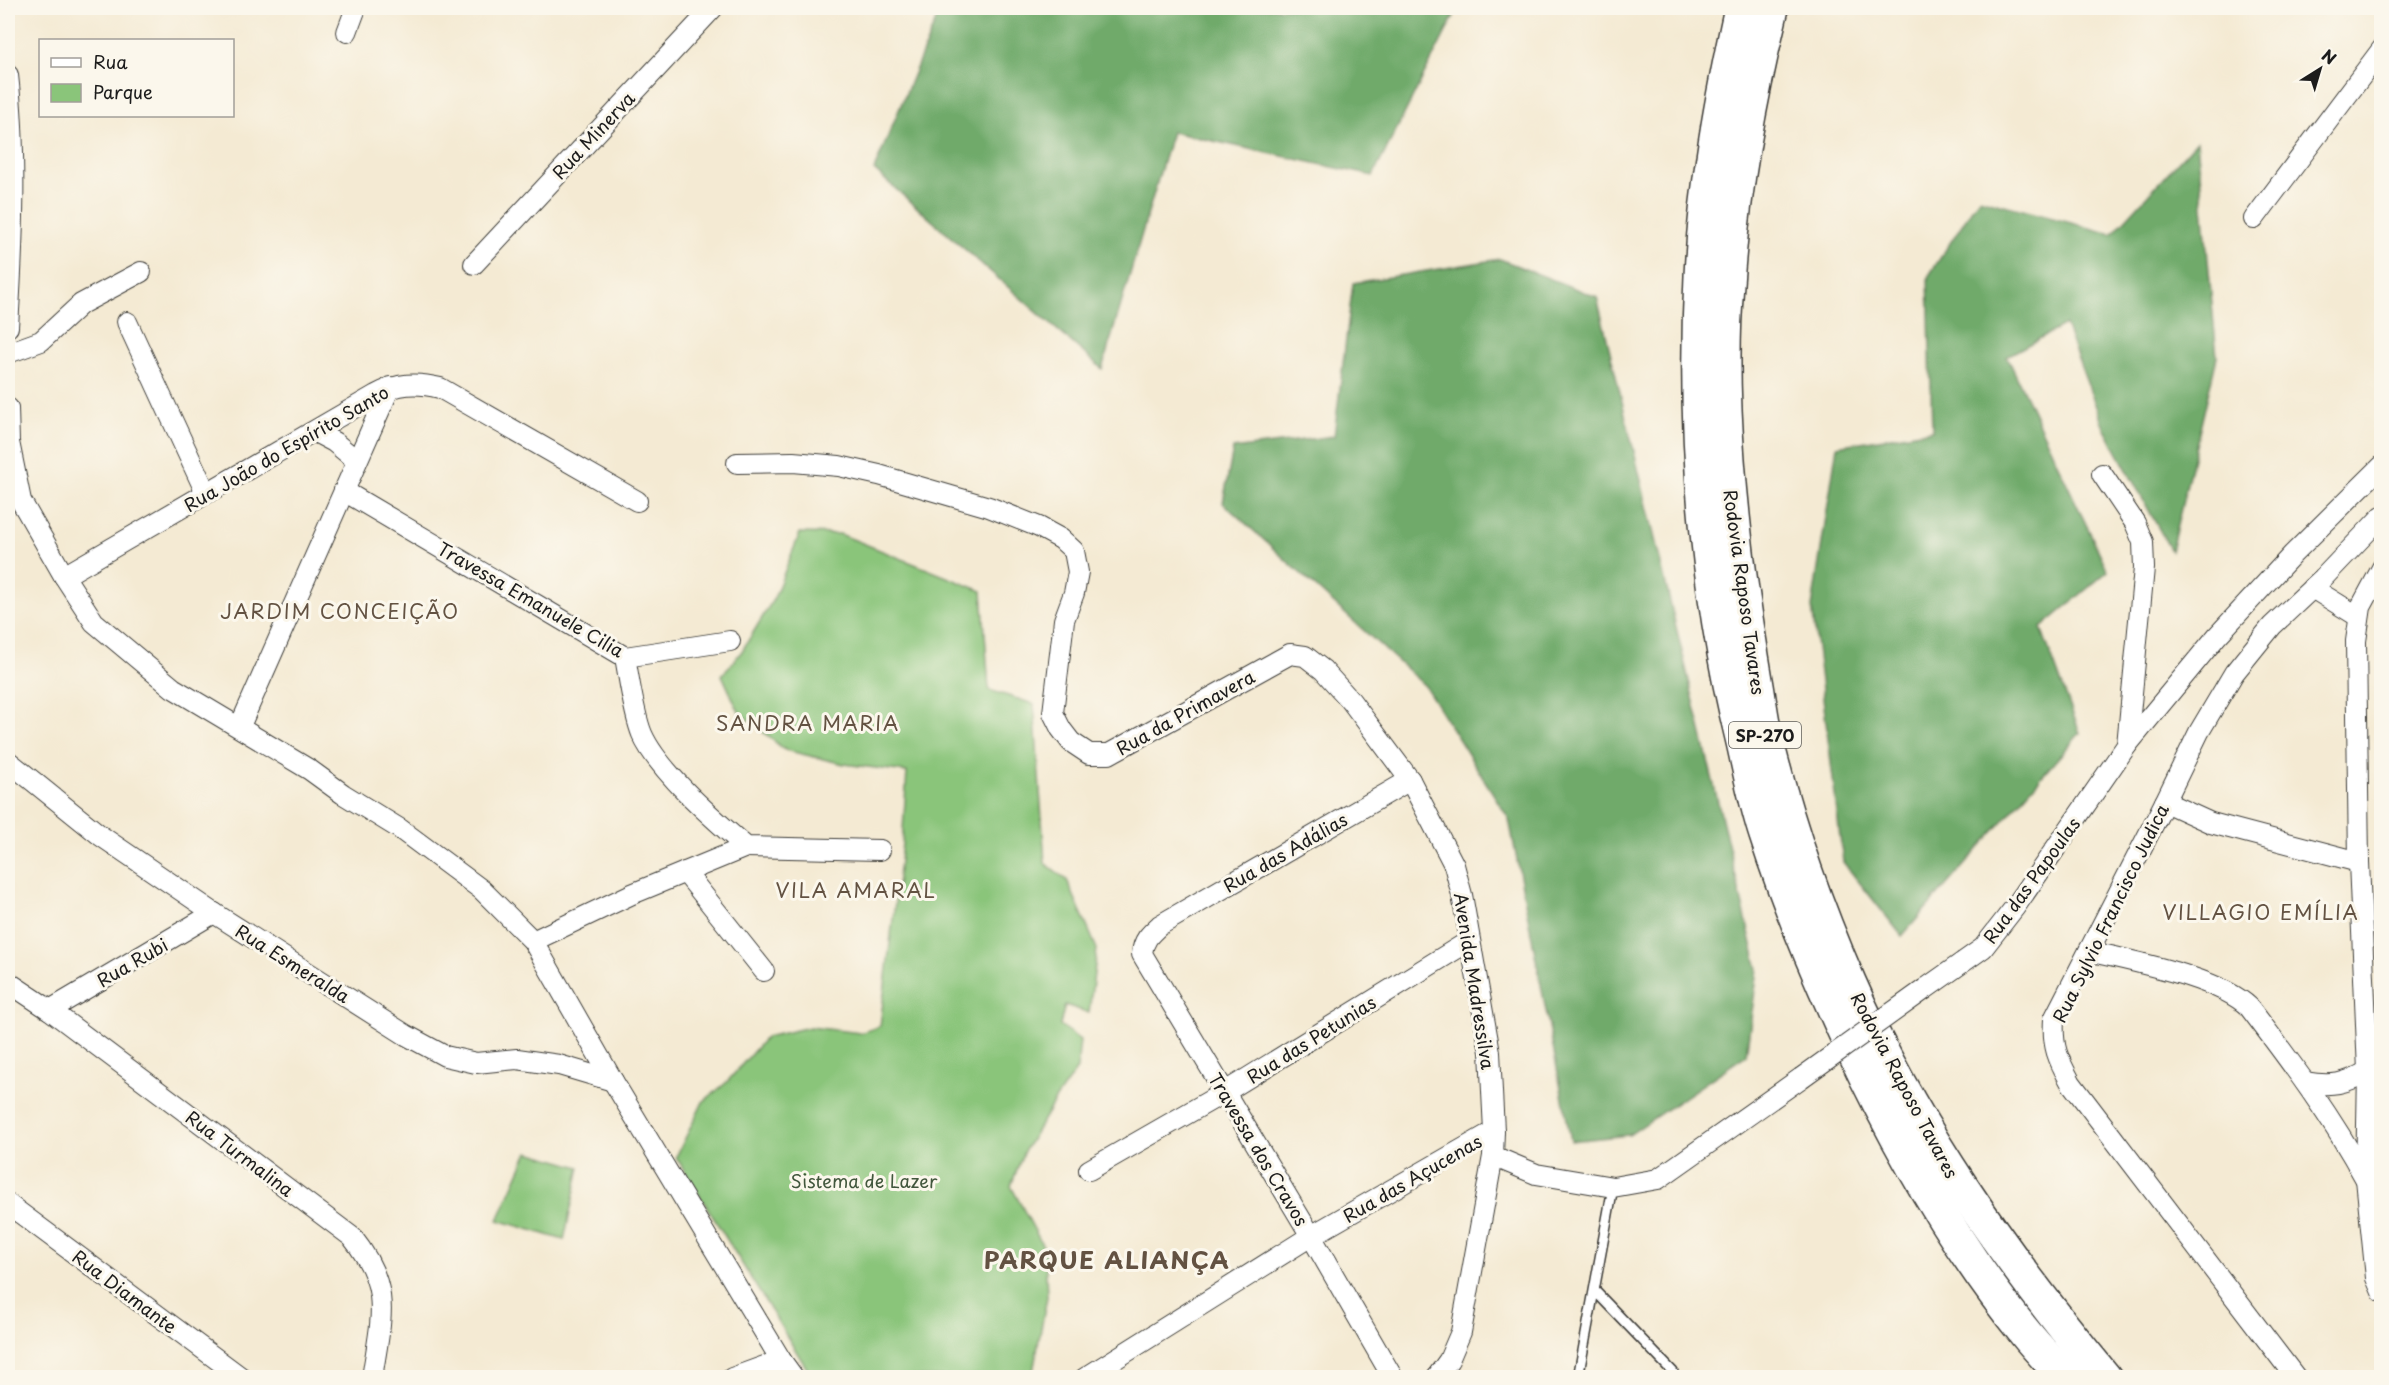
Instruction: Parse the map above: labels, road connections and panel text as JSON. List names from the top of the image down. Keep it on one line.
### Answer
{"streets":{"highway":["Rodovia Raposo Tavares","SP-270"],"street":["Rua Minerva","Rua João do Espírito Santo","Travessa Emanuele Cilia","Rua da Primavera","Rua das Adálias","Rua das Papoulas","Rua Sylvio Francisco Judica","Rua Rubi","Rua Esmeralda","Avenida Madressilva","Rua das Petunias","Travessa dos Cravos","Rua Turmalina","Rua das Açucenas","Rua Diamante"]},"crossings":[["Rua da Primavera","Avenida Madressilva"],["Rua das Adálias","Avenida Madressilva"],["Rua das Adálias","Travessa dos Cravos"],["Rua das Papoulas","Avenida Madressilva"],["Rua Rubi","Rua Esmeralda"],["Rua Rubi","Rua Turmalina"],["Avenida Madressilva","Rua das Petunias"],["Avenida Madressilva","Rua das Açucenas"],["Rua das Petunias","Travessa dos Cravos"],["Travessa dos Cravos","Rua das Açucenas"]],"districts":["JARDIM CONCEIÇÃO","SANDRA MARIA","VILA AMARAL","VILLAGIO EMÍLIA","PARQUE ALIANÇA"],"parks":["Sistema de Lazer"],"legend":["Rua","Parque"],"north":"top right"}
